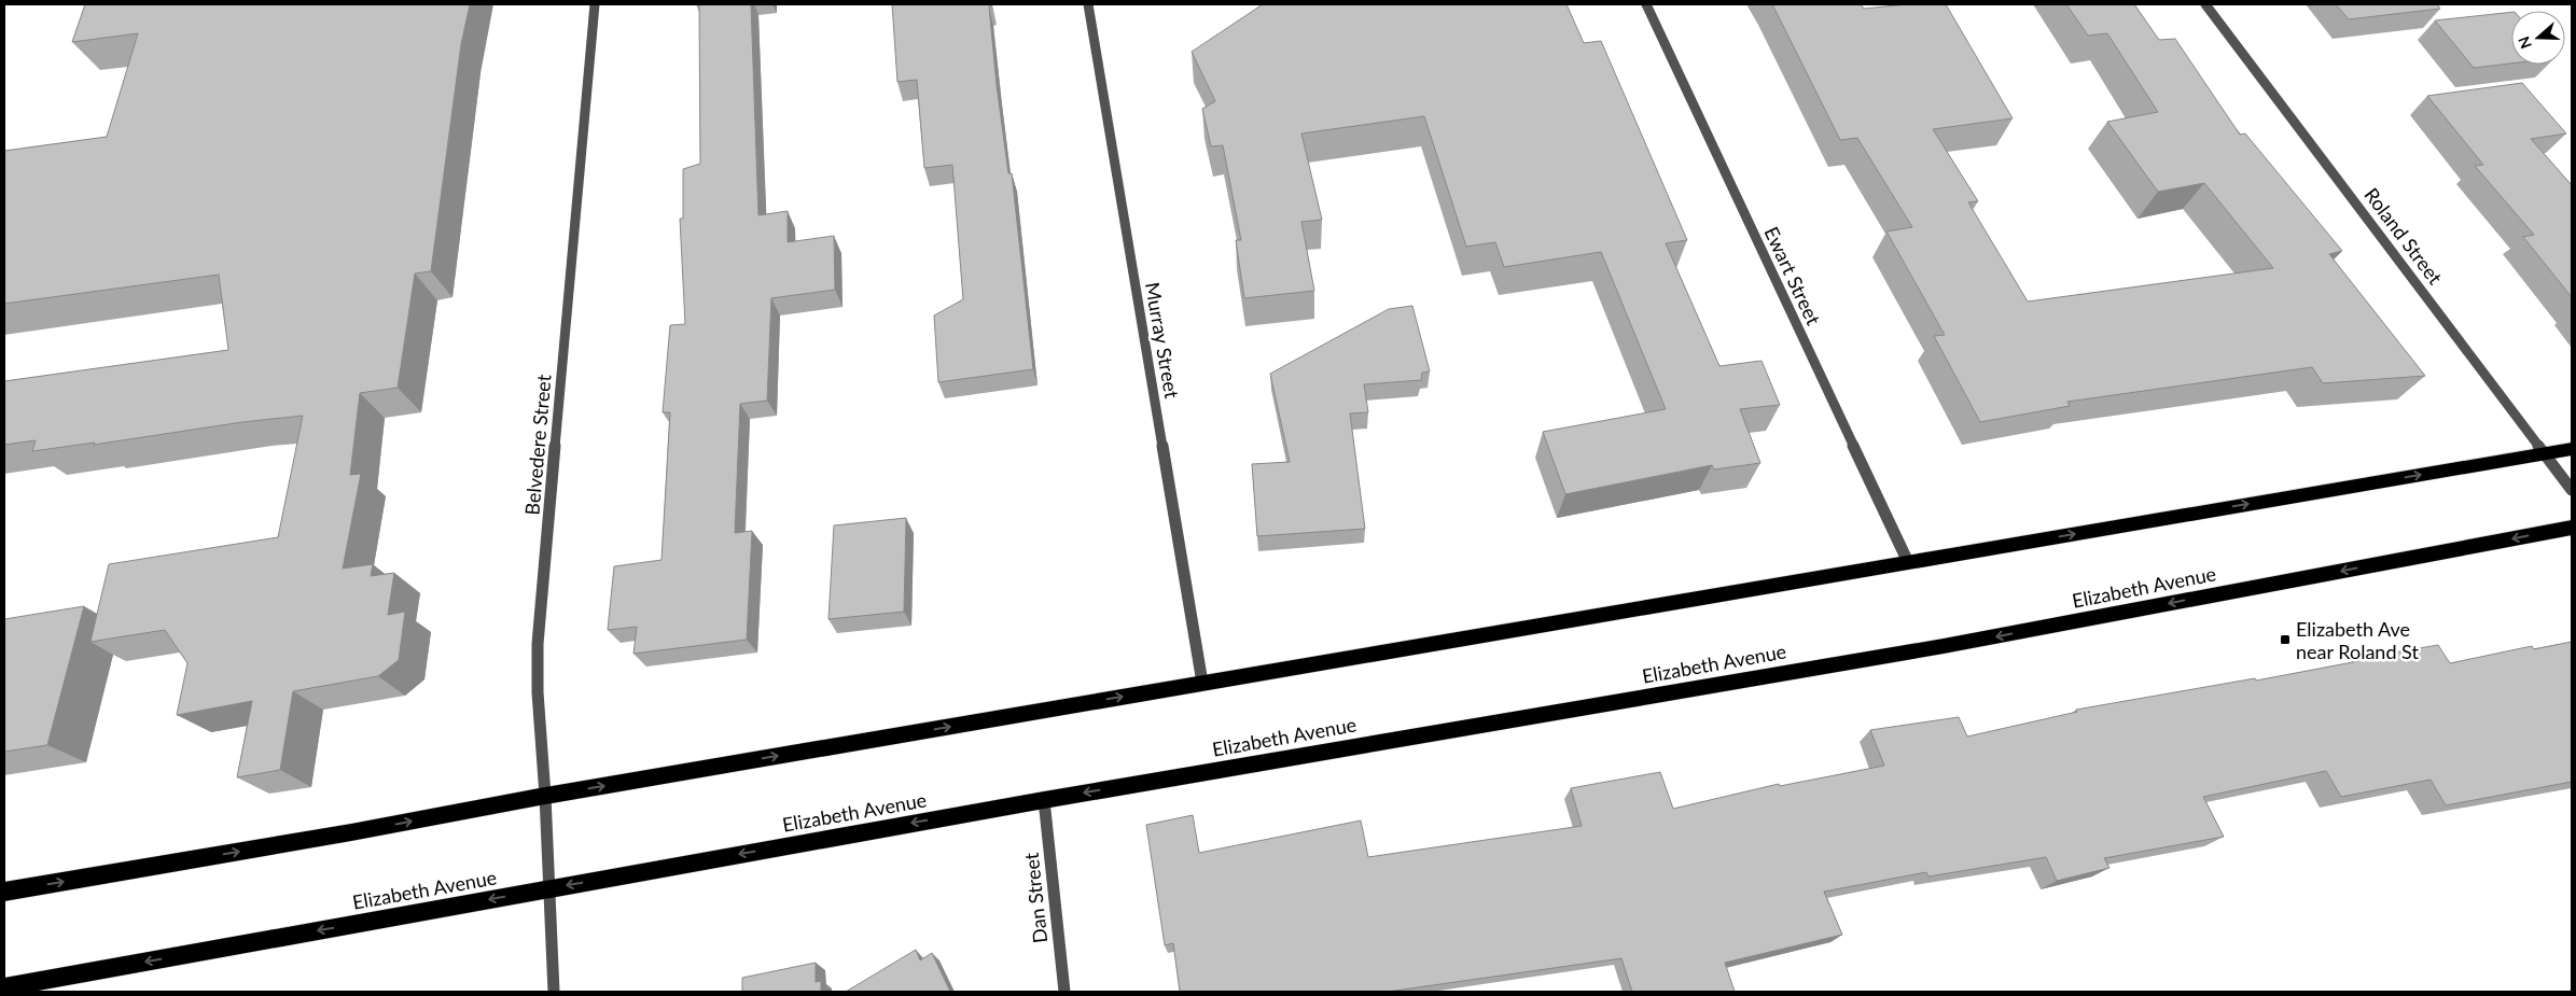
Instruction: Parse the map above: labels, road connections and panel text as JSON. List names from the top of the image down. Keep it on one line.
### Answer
{"streets":{"highway":["Elizabeth Avenue"],"street":["Roland Street","Ewart Street","Murray Street","Belvedere Street","Dan Street"]},"crossings":[["Belvedere Street","Elizabeth Avenue"],["Elizabeth Avenue","Dan Street"]],"places":{"transit":["Elizabeth Ave near Roland St"]},"north":"left"}
